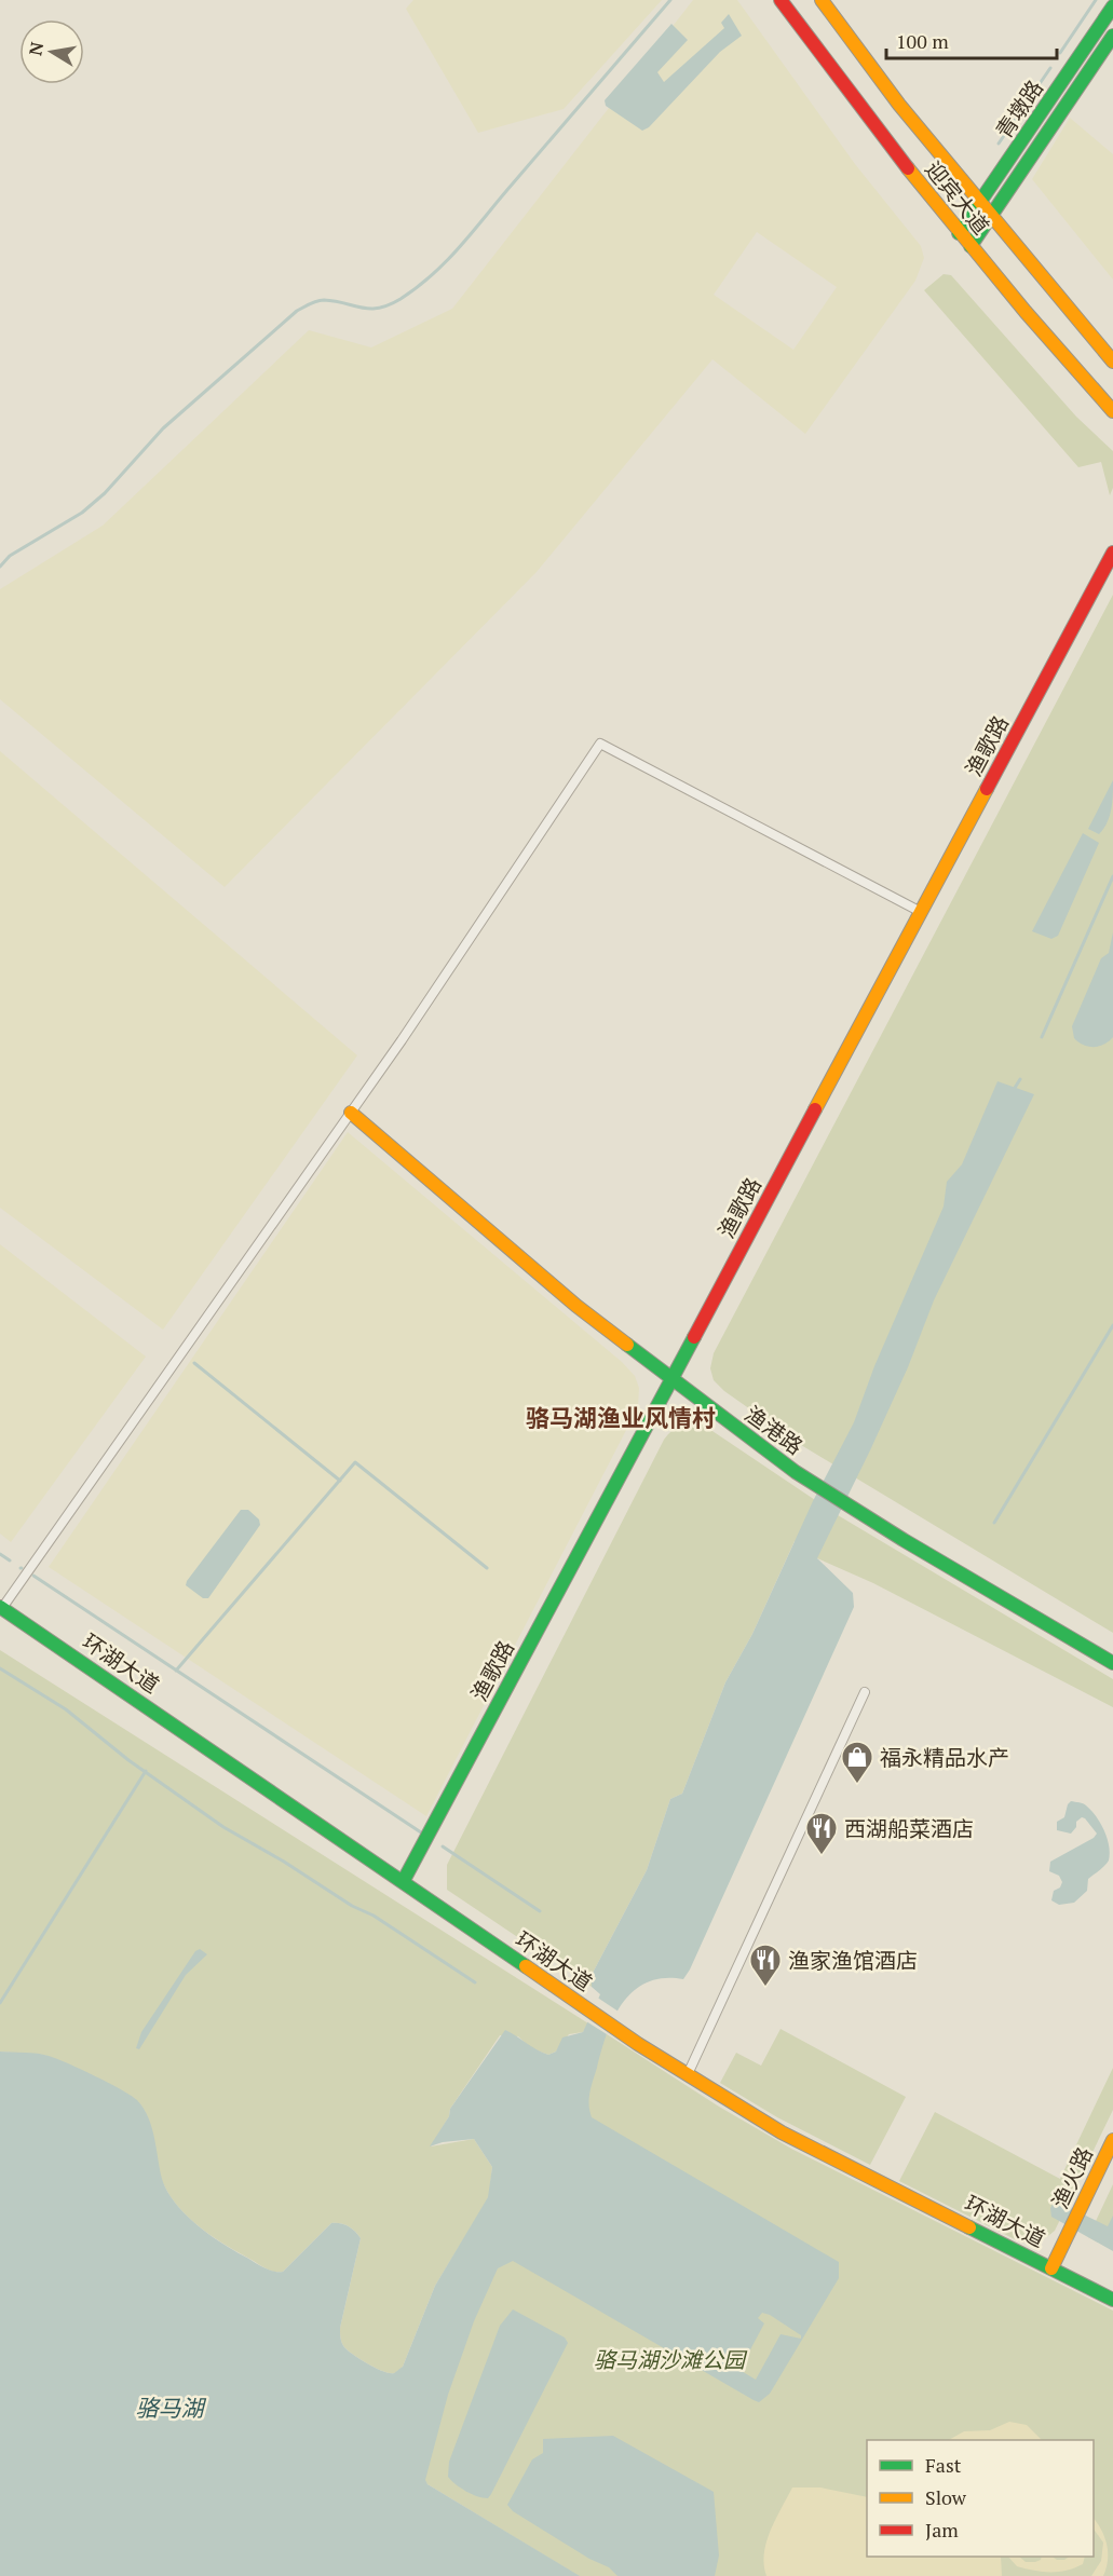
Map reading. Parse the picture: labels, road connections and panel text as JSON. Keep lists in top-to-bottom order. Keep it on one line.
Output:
{"streets":{"main road":["青墩路","迎宾大道","渔歌路","渔港路","环湖大道","渔火路"]},"crossings":[["青墩路","迎宾大道"],["渔歌路","渔港路"],["渔歌路","环湖大道"],["环湖大道","渔火路"]],"districts":["骆马湖渔业风情村"],"water":["骆马湖"],"parks":["骆马湖沙滩公园"],"places":{"shop":["福永精品水产"],"restaurant":["西湖船菜酒店","渔家渔馆酒店"]},"legend":["Fast","Slow","Jam"],"scale_bar":"100 m","north":"left"}
